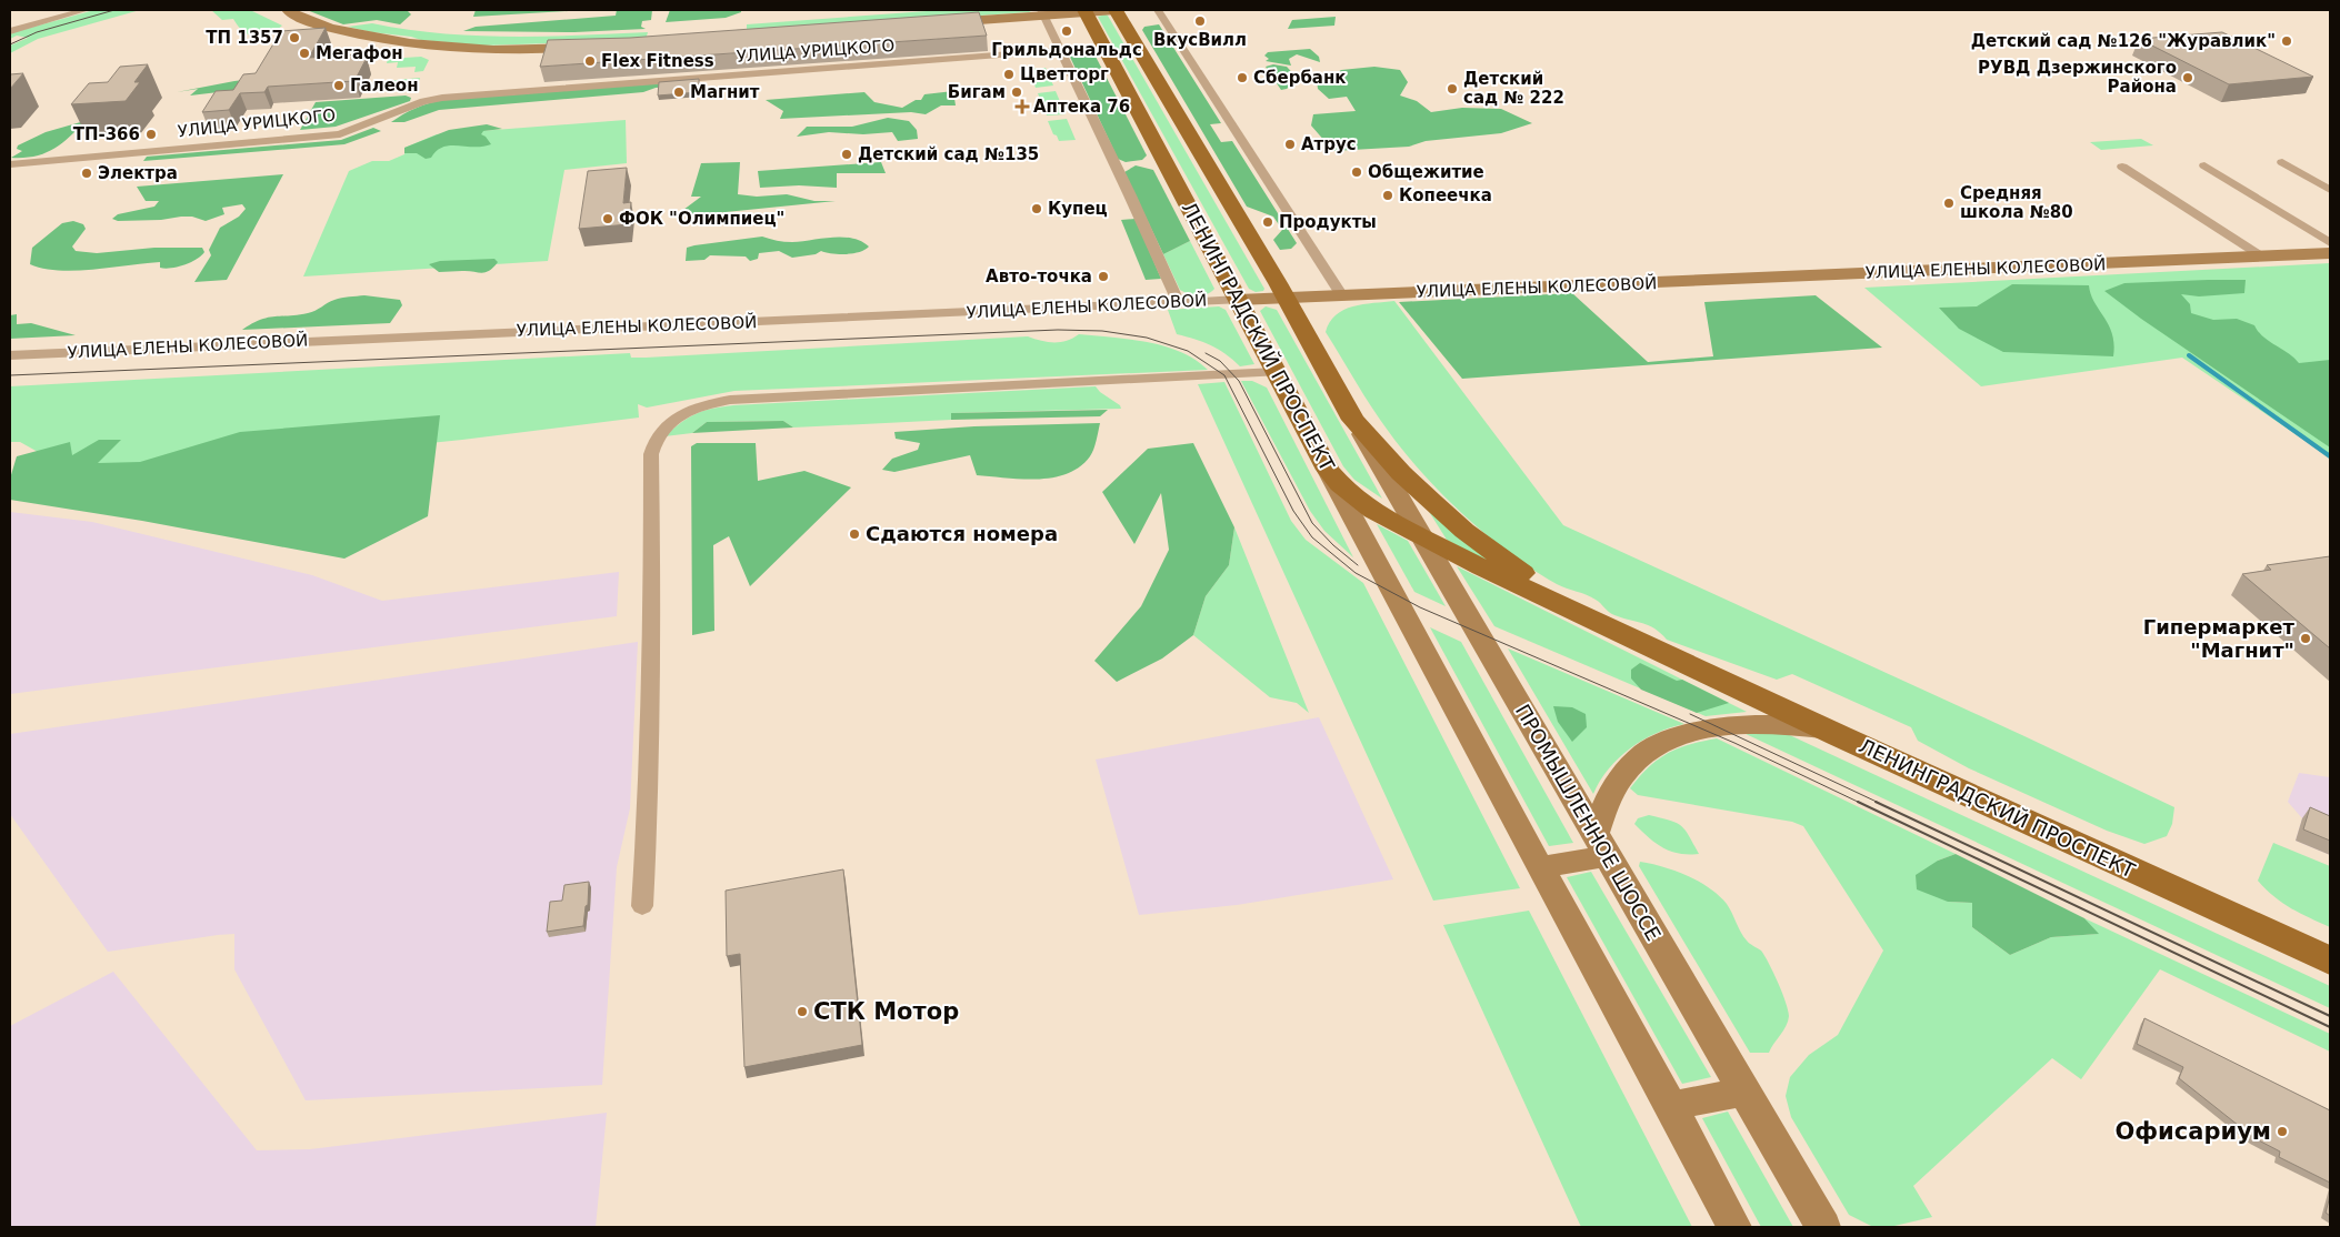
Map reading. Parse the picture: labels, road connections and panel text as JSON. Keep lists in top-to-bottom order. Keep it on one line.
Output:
{"streets":{"main road":["ЛЕНИНГРАДСКИЙ ПРОСПЕКТ"],"street":["УЛИЦА УРИЦКОГО","УЛИЦА ЕЛЕНЫ КОЛЕСОВОЙ","ПРОМЫШЛЕННОЕ ШОССЕ"]},"crossings":[["УЛИЦА ЕЛЕНЫ КОЛЕСОВОЙ","ЛЕНИНГРАДСКИЙ ПРОСПЕКТ"],["ЛЕНИНГРАДСКИЙ ПРОСПЕКТ","ПРОМЫШЛЕННОЕ ШОССЕ"]],"places":{"other":["ВкусВилл","Грильдональдс","ТП 1357","Детский сад №126 \"Журавлик\"","Мегафон","Flex Fitness","Цветторг","Сбербанк","РУВД Дзержинского Района","Галеон","Детский сад № 222","Магнит","Бигам","ТП-366","Атрус","Детский сад №135","Общежитие","Электра","Копеечка","Средняя школа №80","Купец","ФОК \"Олимпиец\"","Продукты","Авто-точка","Сдаются номера","Гипермаркет \"Магнит\"","СТК Мотор","Офисариум"],"health":["Аптека 76"]}}
